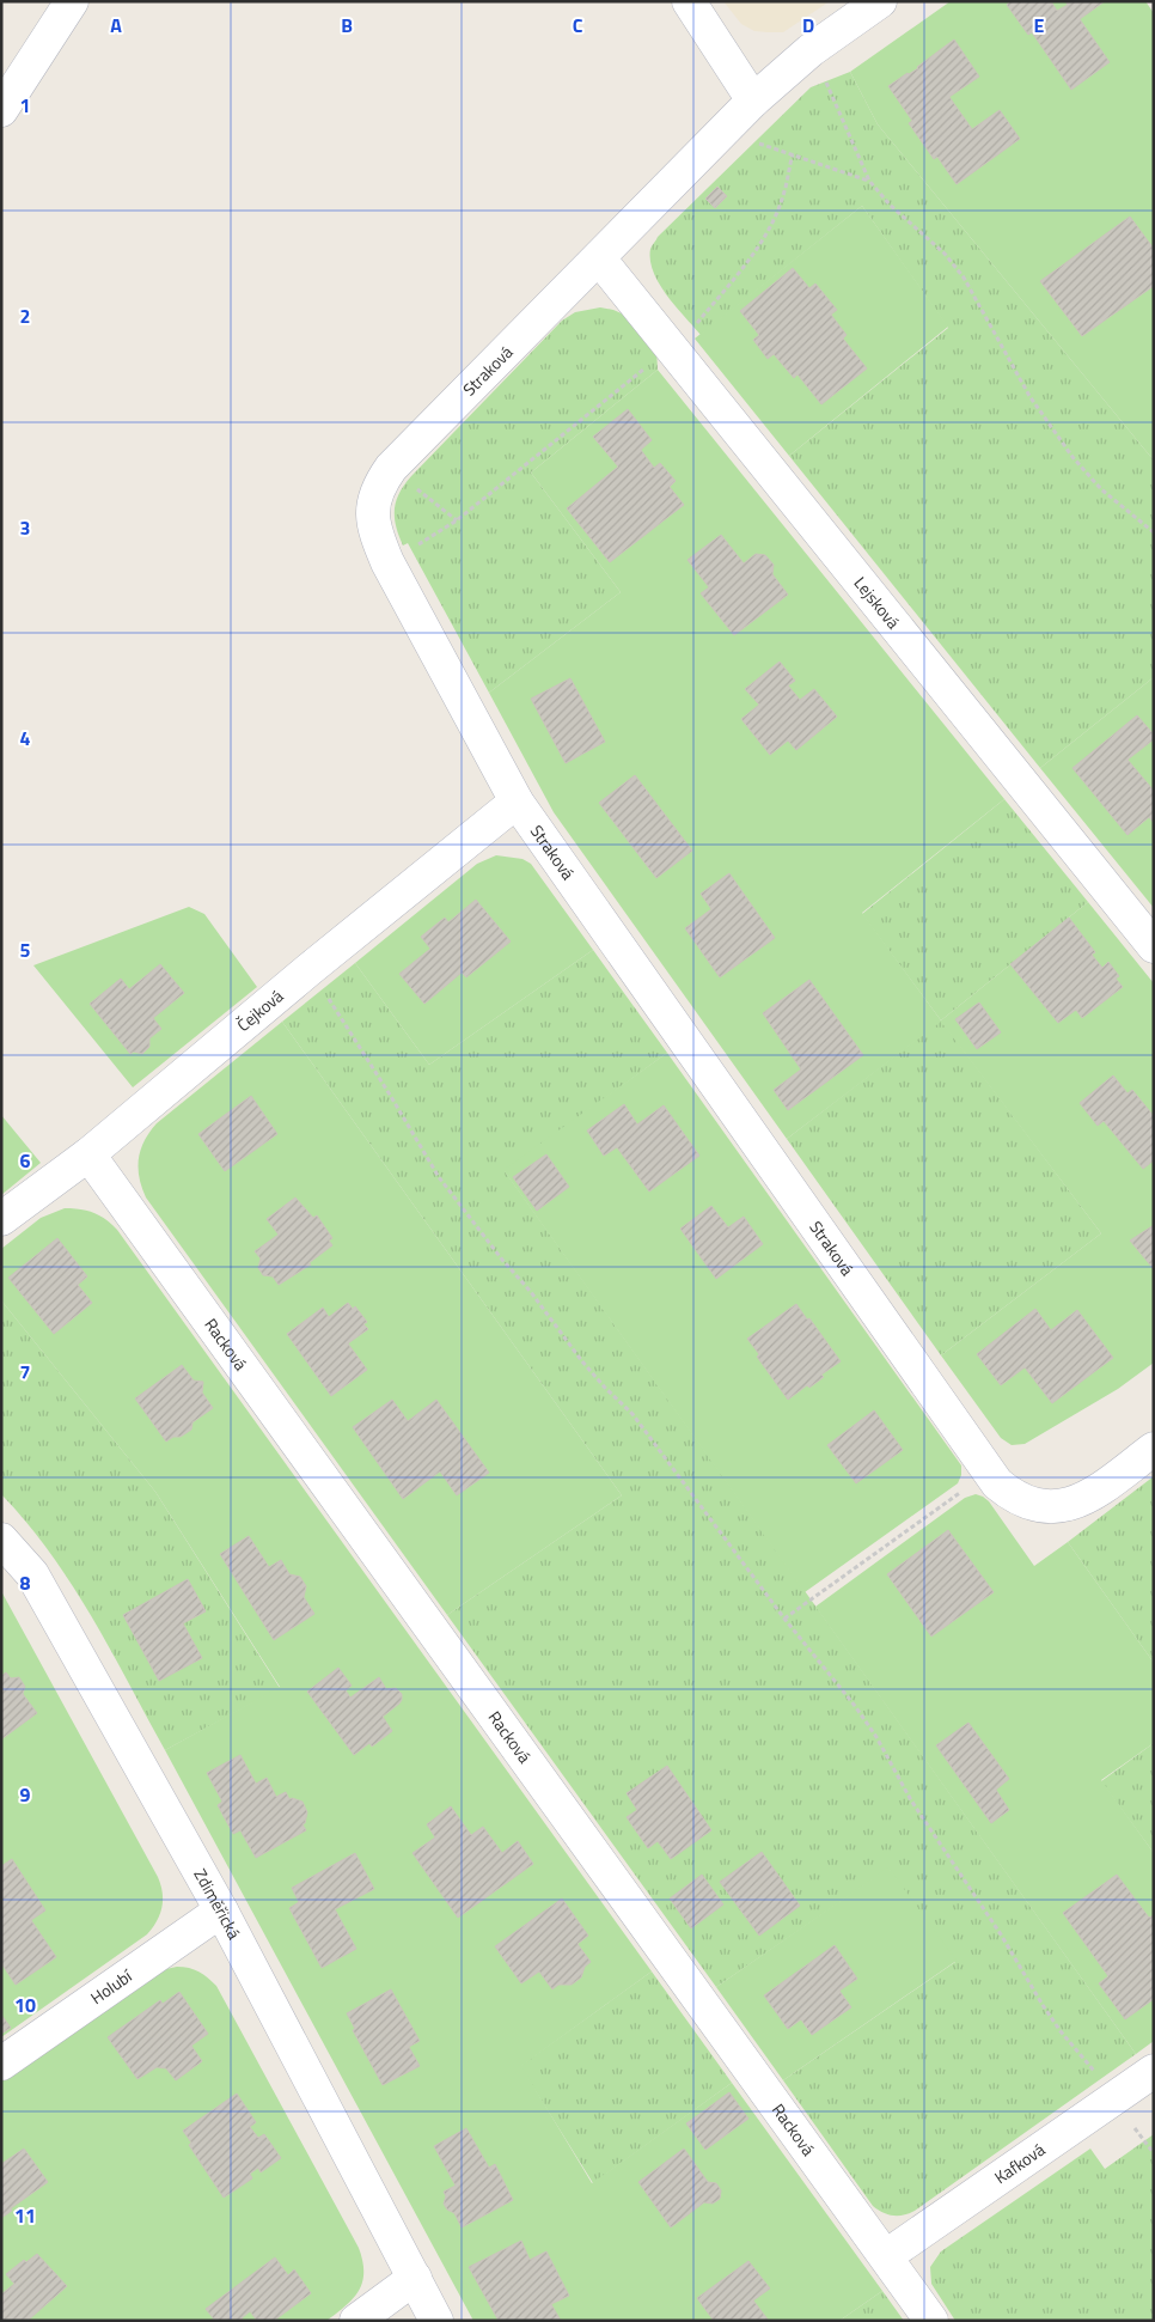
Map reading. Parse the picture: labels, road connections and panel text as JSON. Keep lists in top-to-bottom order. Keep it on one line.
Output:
{"streets":{"street":["Straková","Lejsková","Čejková","Racková","Zdiměřická","Holubí","Kafková"]},"crossings":[["Straková","Lejsková"],["Straková","Čejková"],["Čejková","Racková"],["Racková","Kafková"],["Zdiměřická","Holubí"]],"grid":{"columns":["A","B","C","D","E"],"rows":["1","2","3","4","5","6","7","8","9","10","11"]}}
